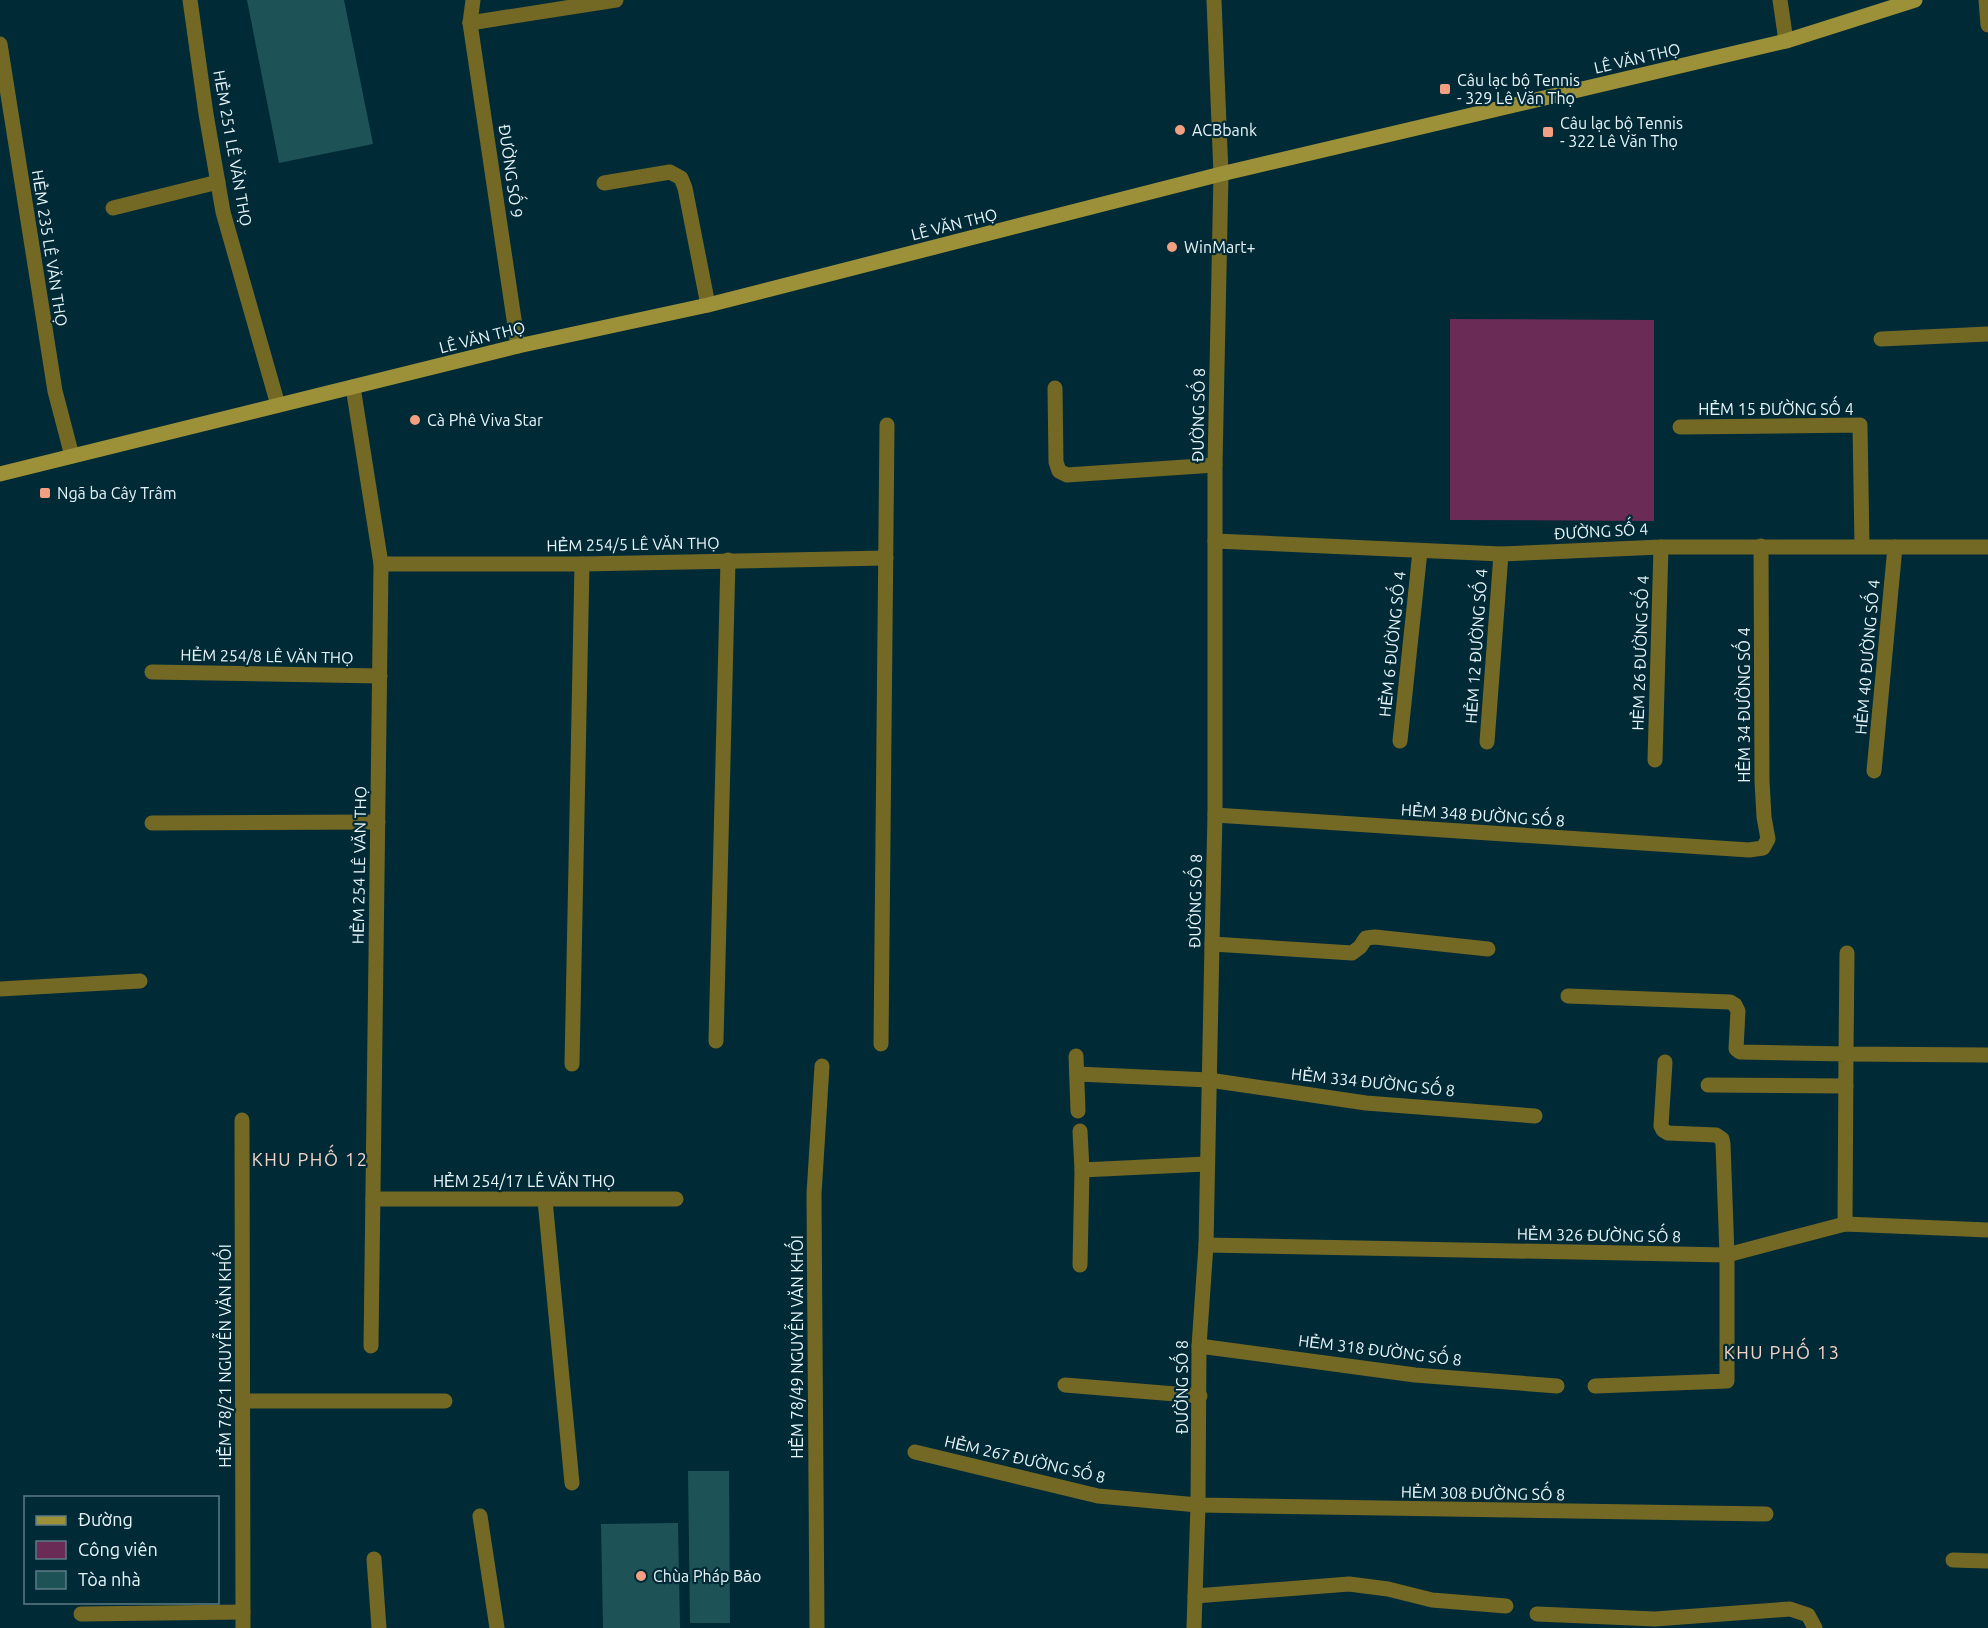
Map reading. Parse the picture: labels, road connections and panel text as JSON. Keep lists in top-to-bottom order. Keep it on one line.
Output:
{"streets":{"main road":["LÊ VĂN THỌ"],"street":["HẺM 251 LÊ VĂN THỌ","ĐƯỜNG SỐ 9","HẺM 235 LÊ VĂN THỌ","HẺM 15 ĐƯỜNG SỐ 4","ĐƯỜNG SỐ 8","ĐƯỜNG SỐ 4","HẺM 254/5 LÊ VĂN THỌ","HẺM 6 ĐƯỜNG SỐ 4","HẺM 12 ĐƯỜNG SỐ 4","HẺM 26 ĐƯỜNG SỐ 4","HẺM 254/8 LÊ VĂN THỌ","HẺM 40 ĐƯỜNG SỐ 4","HẺM 34 ĐƯỜNG SỐ 4","HẺM 348 ĐƯỜNG SỐ 8","HẺM 254 LÊ VĂN THỌ","HẺM 334 ĐƯỜNG SỐ 8","HẺM 254/17 LÊ VĂN THỌ","HẺM 326 ĐƯỜNG SỐ 8","HẺM 78/49 NGUYỄN VĂN KHỐI","HẺM 318 ĐƯỜNG SỐ 8","HẺM 78/21 NGUYỄN VĂN KHỐI","HẺM 267 ĐƯỜNG SỐ 8","HẺM 308 ĐƯỜNG SỐ 8"]},"crossings":[["LÊ VĂN THỌ","HẺM 251 LÊ VĂN THỌ"],["LÊ VĂN THỌ","ĐƯỜNG SỐ 9"],["LÊ VĂN THỌ","HẺM 235 LÊ VĂN THỌ"],["LÊ VĂN THỌ","ĐƯỜNG SỐ 8"],["LÊ VĂN THỌ","HẺM 254 LÊ VĂN THỌ"],["HẺM 15 ĐƯỜNG SỐ 4","ĐƯỜNG SỐ 4"],["ĐƯỜNG SỐ 8","ĐƯỜNG SỐ 4"],["ĐƯỜNG SỐ 8","HẺM 348 ĐƯỜNG SỐ 8"],["ĐƯỜNG SỐ 8","HẺM 334 ĐƯỜNG SỐ 8"],["ĐƯỜNG SỐ 8","HẺM 326 ĐƯỜNG SỐ 8"],["ĐƯỜNG SỐ 8","HẺM 318 ĐƯỜNG SỐ 8"],["ĐƯỜNG SỐ 8","HẺM 267 ĐƯỜNG SỐ 8"],["ĐƯỜNG SỐ 8","HẺM 308 ĐƯỜNG SỐ 8"],["ĐƯỜNG SỐ 4","HẺM 6 ĐƯỜNG SỐ 4"],["ĐƯỜNG SỐ 4","HẺM 12 ĐƯỜNG SỐ 4"],["ĐƯỜNG SỐ 4","HẺM 26 ĐƯỜNG SỐ 4"],["ĐƯỜNG SỐ 4","HẺM 40 ĐƯỜNG SỐ 4"],["ĐƯỜNG SỐ 4","HẺM 34 ĐƯỜNG SỐ 4"],["HẺM 254/5 LÊ VĂN THỌ","HẺM 254 LÊ VĂN THỌ"],["HẺM 254/8 LÊ VĂN THỌ","HẺM 254 LÊ VĂN THỌ"],["HẺM 34 ĐƯỜNG SỐ 4","HẺM 348 ĐƯỜNG SỐ 8"],["HẺM 254 LÊ VĂN THỌ","HẺM 254/17 LÊ VĂN THỌ"],["HẺM 267 ĐƯỜNG SỐ 8","HẺM 308 ĐƯỜNG SỐ 8"]],"districts":["KHU PHỐ 12","KHU PHỐ 13"],"places":{"transit":["Câu lạc bộ Tennis - 329 Lê Văn Thọ","Câu lạc bộ Tennis - 322 Lê Văn Thọ","Ngã ba Cây Trâm"],"other":["ACBbank","WinMart+","Cà Phê Viva Star","Chùa Pháp Bảo"]},"legend":["Đường","Công viên","Tòa nhà"]}
